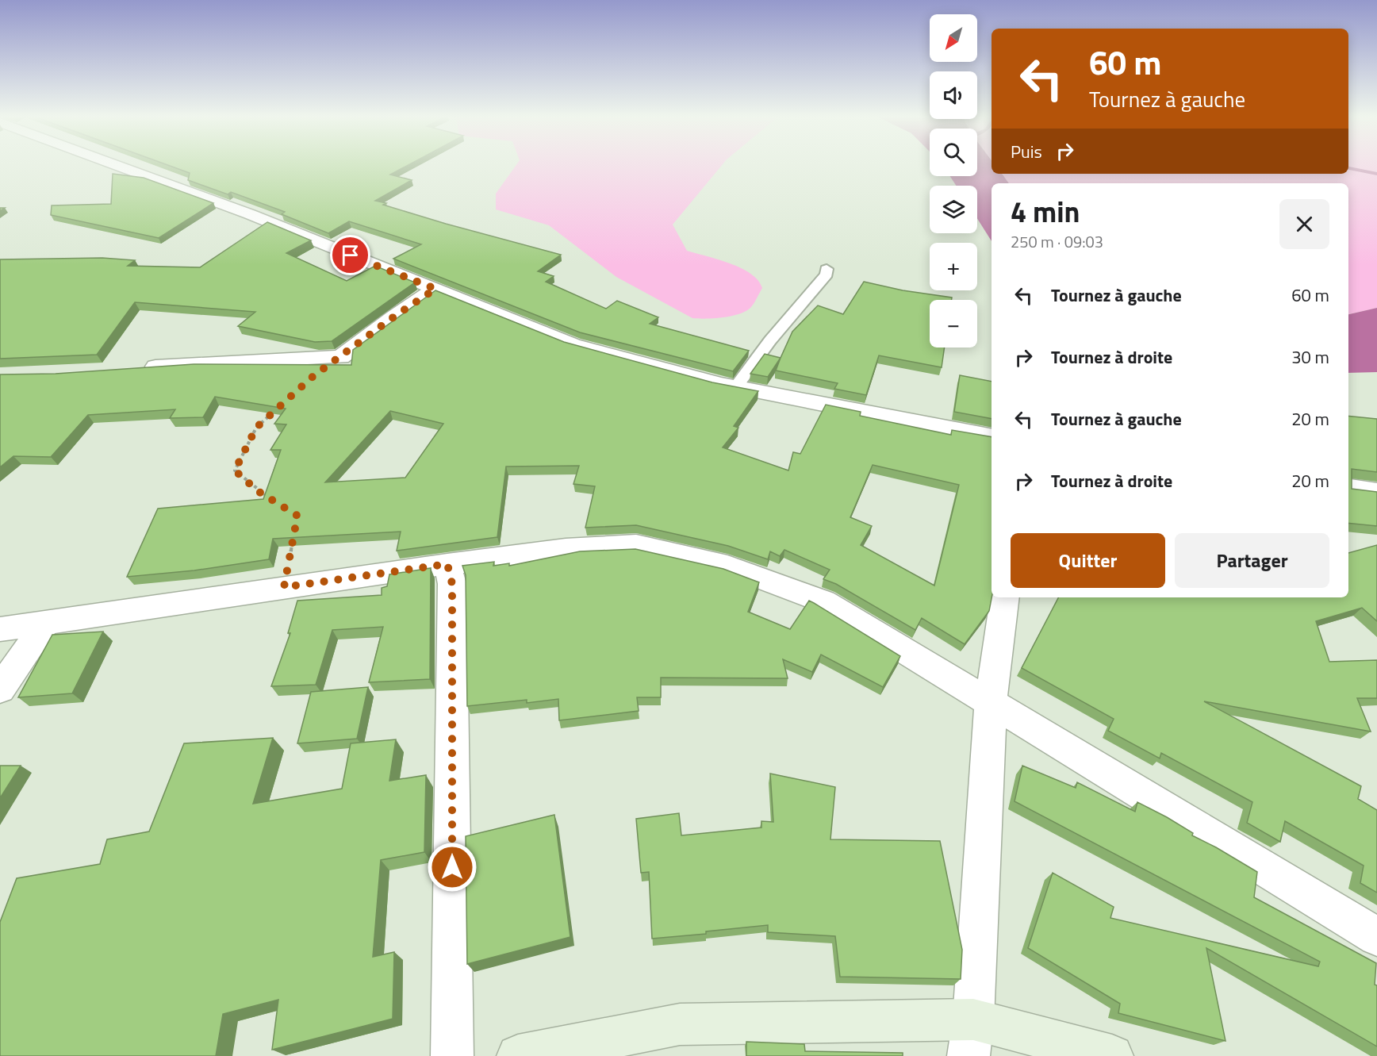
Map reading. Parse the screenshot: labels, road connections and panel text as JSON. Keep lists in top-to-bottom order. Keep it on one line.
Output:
{"north":"bottom left","page":{"map_buttons":["+","−"],"turn":["60 m","Tournez à gauche"],"then":"Puis","heading":["4 min","250 m · 09:03"],"list":[{"name":"Tournez à gauche","value":"60 m"},{"name":"Tournez à droite","value":"30 m"},{"name":"Tournez à gauche","value":"20 m"},{"name":"Tournez à droite","value":"20 m"}],"buttons":["Quitter","Partager"]}}
